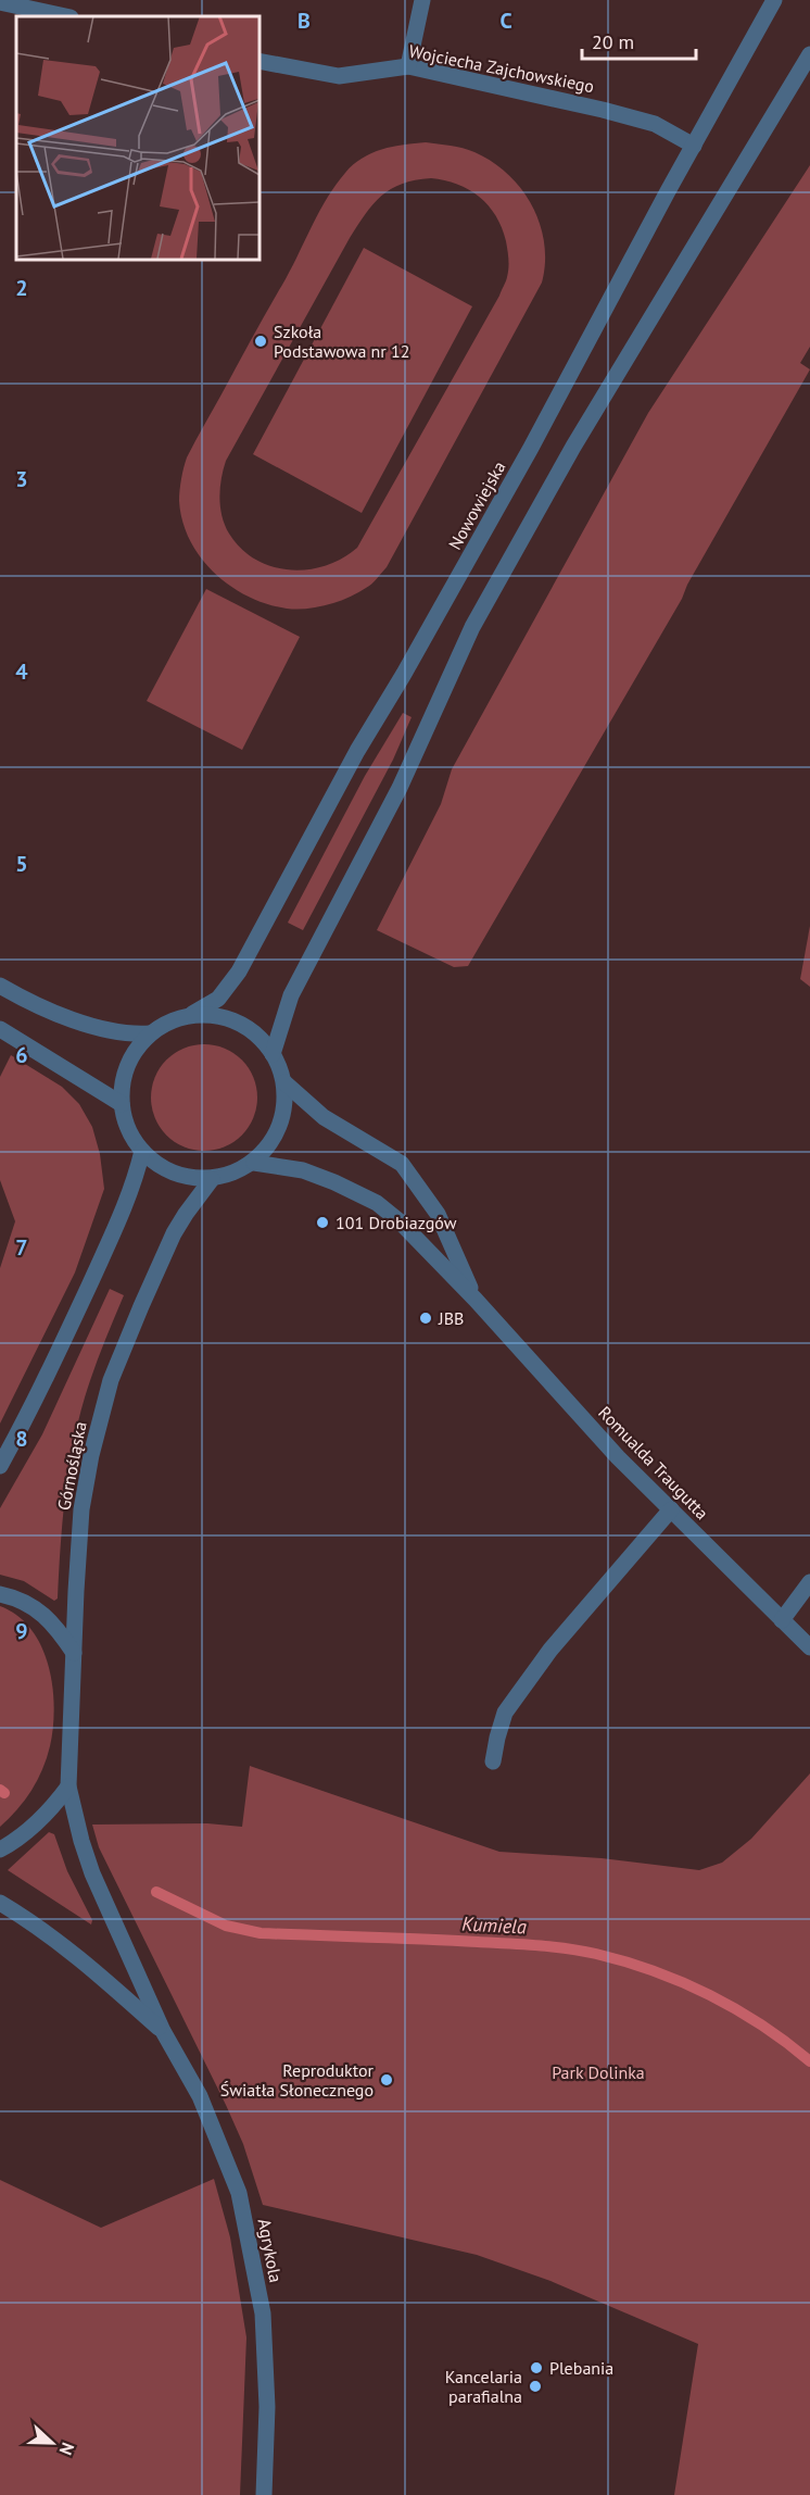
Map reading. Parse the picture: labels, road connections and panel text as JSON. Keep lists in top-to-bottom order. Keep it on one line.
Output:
{"streets":{"street":["Wojciecha Zajchowskiego","Nowowiejska","Romualda Traugutta","Górnośląska","Agrykola"]},"crossings":[["Wojciecha Zajchowskiego","Nowowiejska"],["Nowowiejska","Romualda Traugutta"],["Nowowiejska","Górnośląska"],["Romualda Traugutta","Górnośląska"],["Górnośląska","Agrykola"]],"water":["Kumiela"],"parks":["Park Dolinka"],"places":["Szkoła Podstawowa nr 12","101 Drobiazgów","JBB","Reproduktor Światła Słonecznego","Plebania","Kancelaria parafialna"],"scale_bar":"20 m","north":"right","grid":{"columns":["B","C"],"rows":["2","3","4","5","6","7","8","9"]}}
